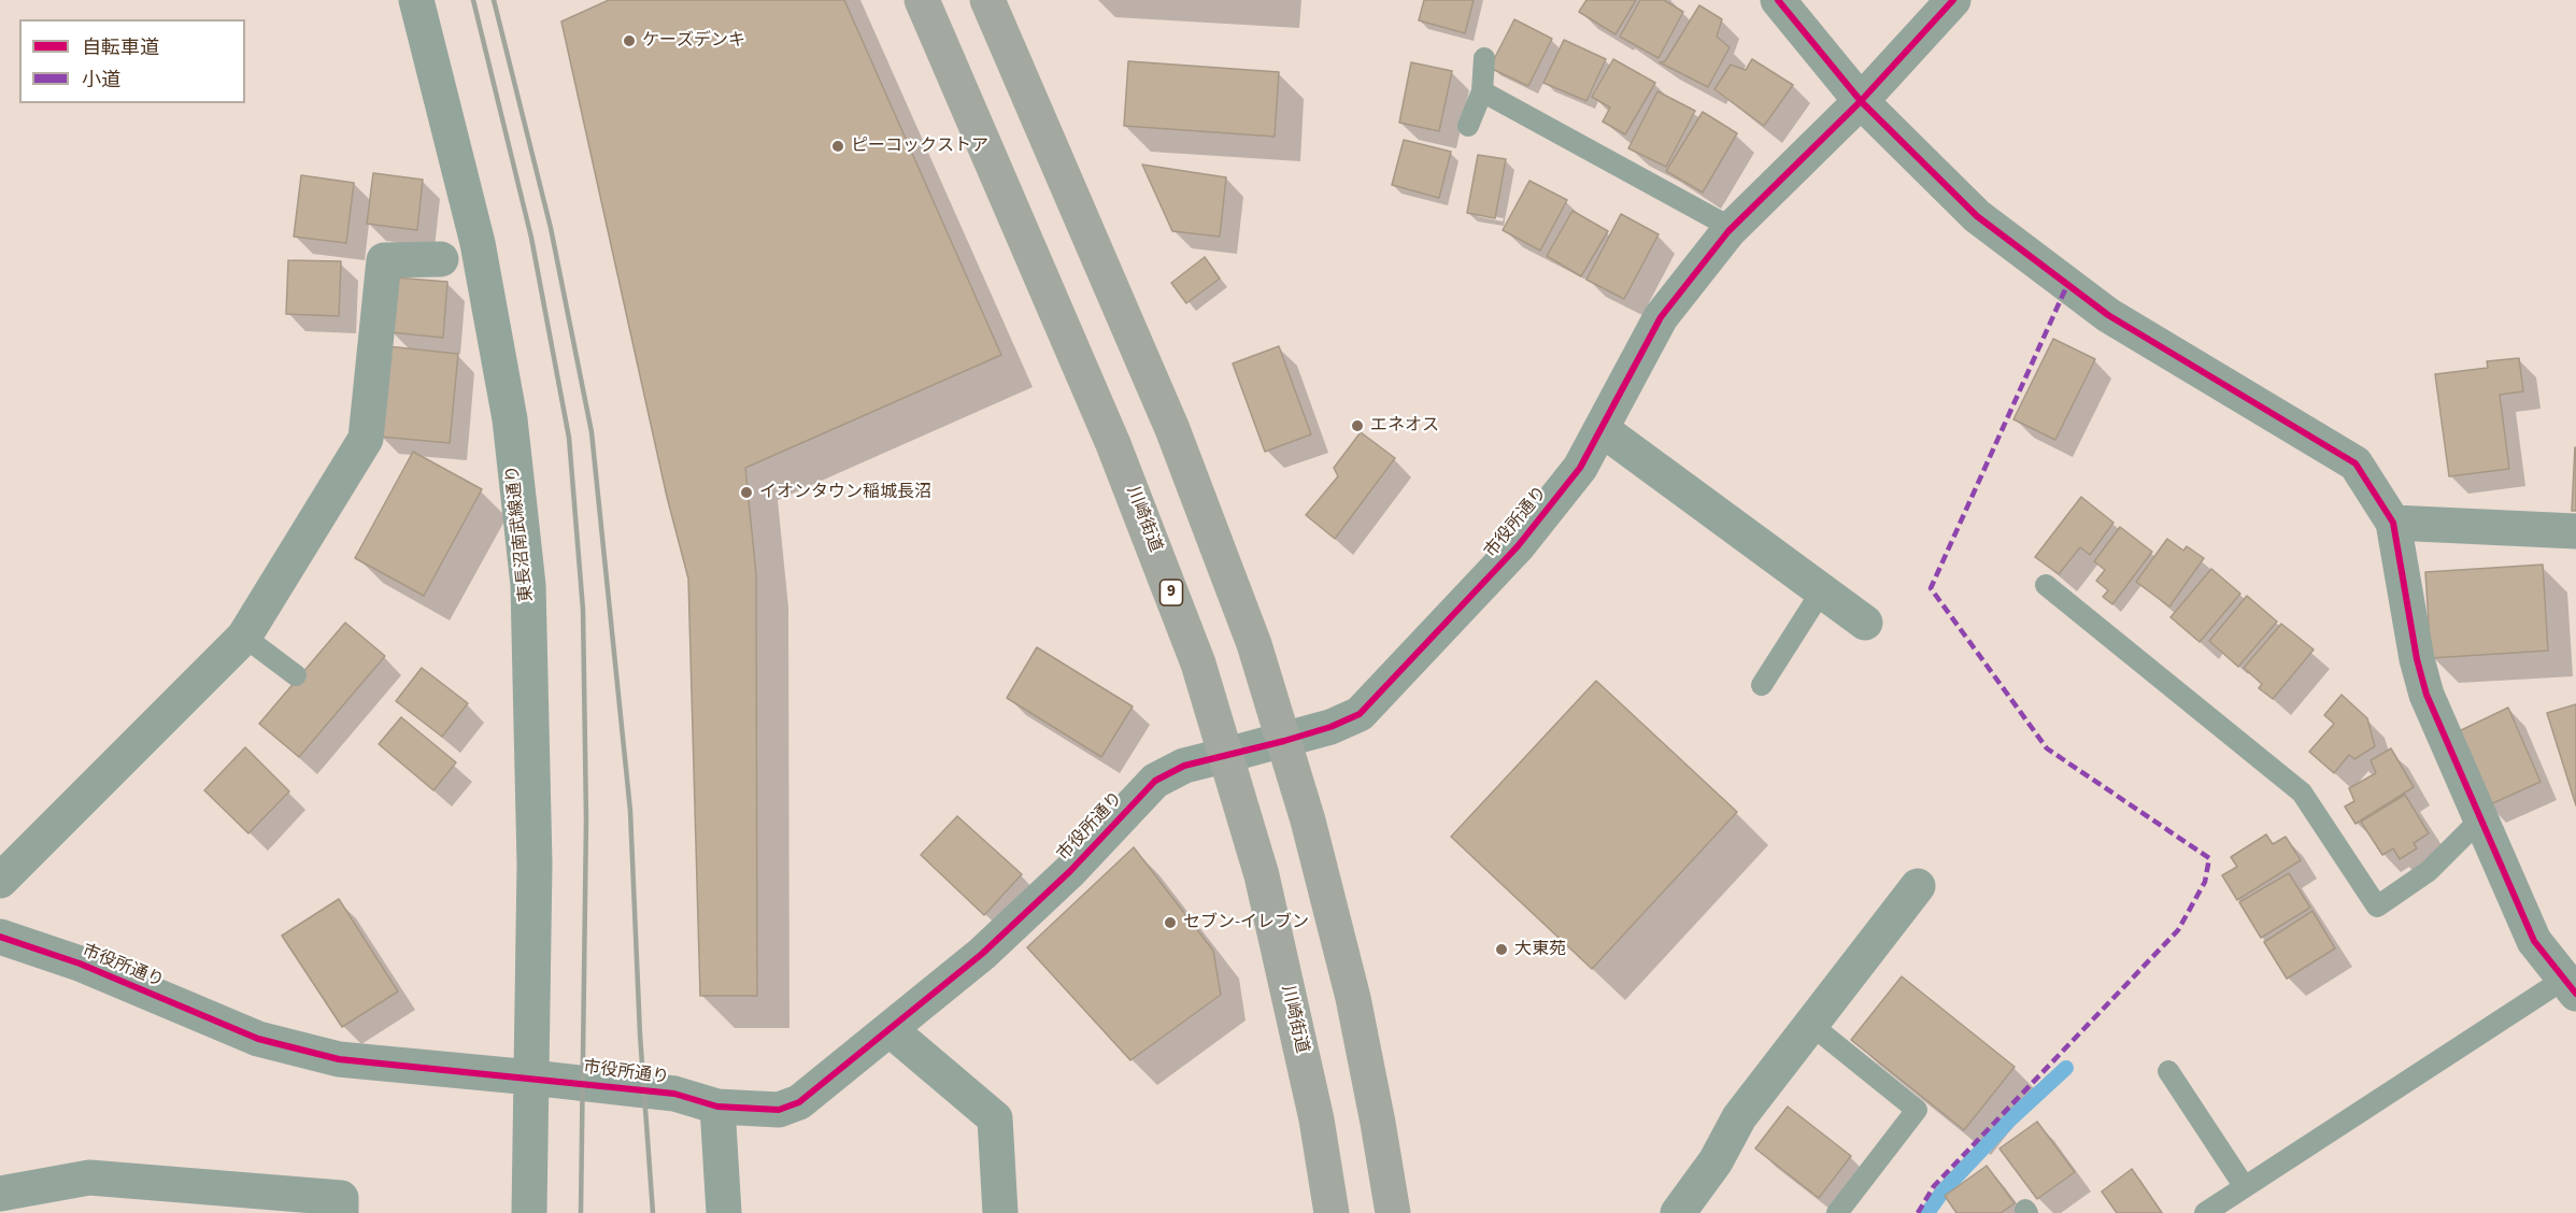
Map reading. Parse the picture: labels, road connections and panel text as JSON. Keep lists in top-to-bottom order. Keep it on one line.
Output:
{"streets":{"main road":["川崎街道","9"],"street":["市役所通り","東長沼南武線通り"]},"crossings":[["川崎街道","市役所通り"],["市役所通り","東長沼南武線通り"]],"places":["ケーズデンキ","ピーコックストア","エネオス","イオンタウン稲城長沼","セブン-イレブン","大東苑"],"legend":["自転車道","小道"]}
